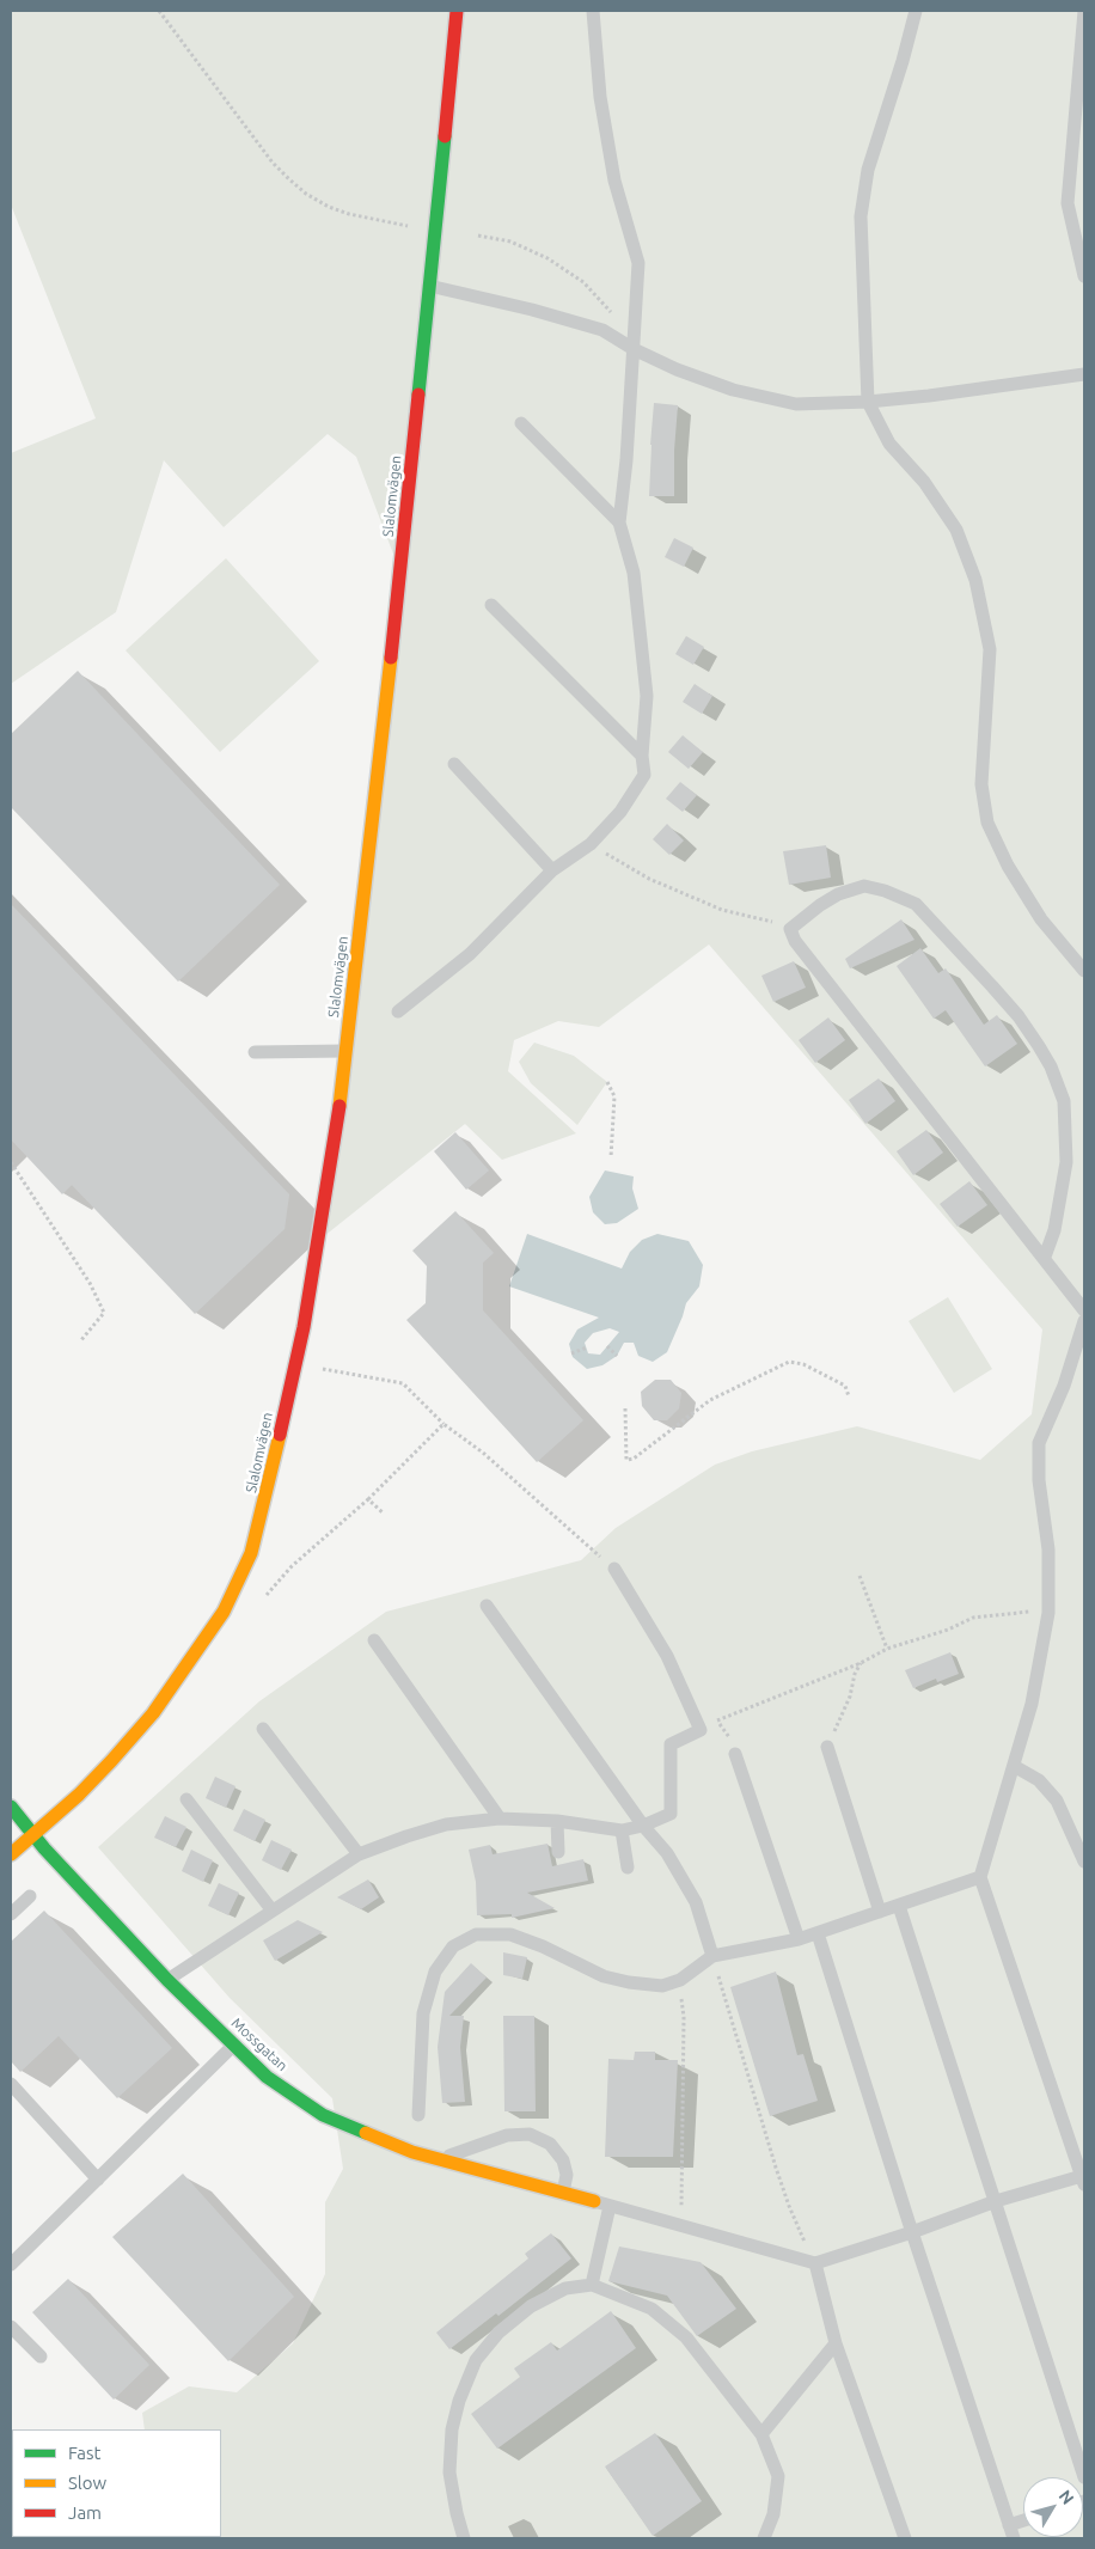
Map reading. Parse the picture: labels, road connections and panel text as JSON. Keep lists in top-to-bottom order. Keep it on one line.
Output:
{"streets":{"street":["Slalomvägen","Mossgatan"]},"crossings":[["Slalomvägen","Mossgatan"]],"legend":["Fast","Slow","Jam"],"north":"top right"}
